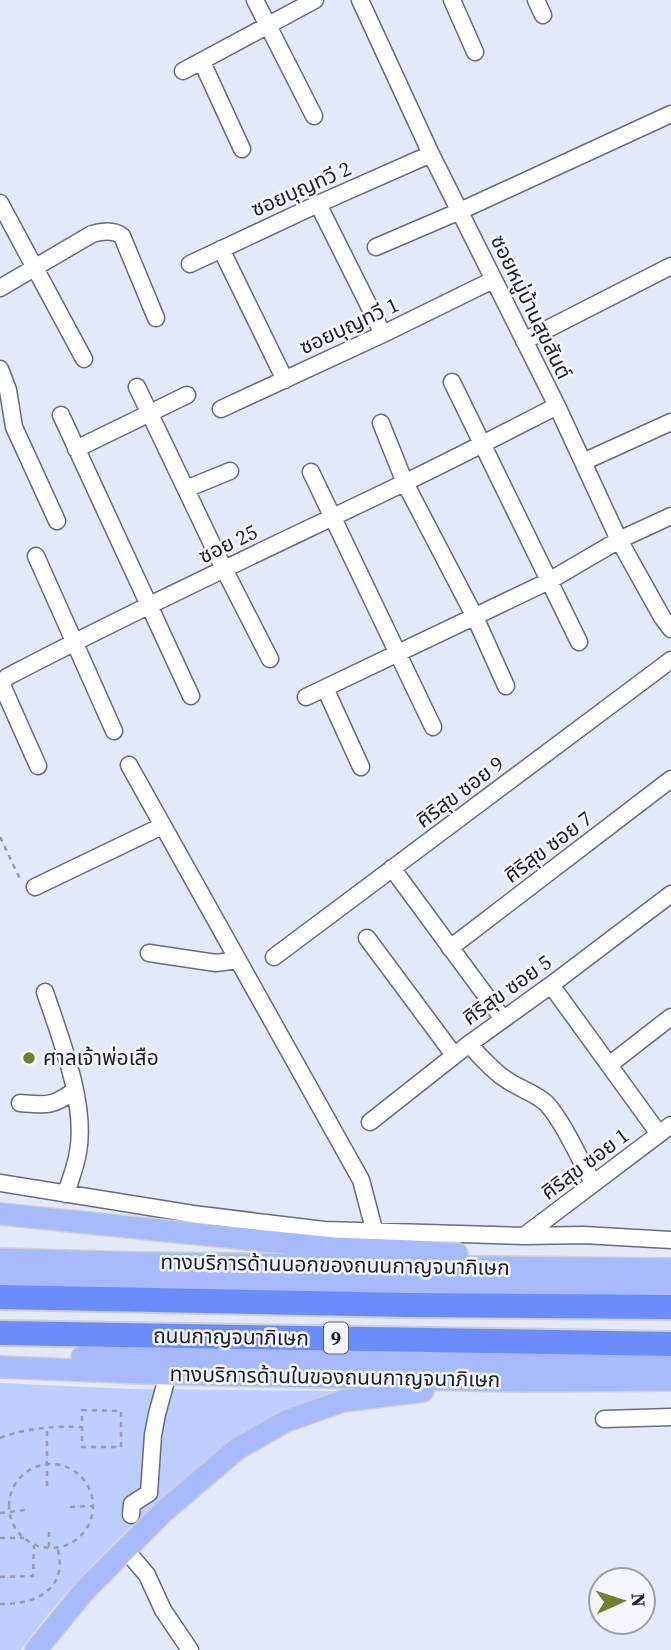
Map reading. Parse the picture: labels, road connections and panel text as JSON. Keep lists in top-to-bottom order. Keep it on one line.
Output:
{"streets":{"highway":["ถนนกาญจนาภิเษก","9"],"main road":["ทางบริการด้านนอกของถนนกาญจนาภิเษก","ทางบริการด้านในของถนนกาญจนาภิเษก"],"street":["ซอยบุญทวี 2","ซอยหมู่บ้านสุขสันต์","ซอยบุญทวี 1","ซอย 25","ศิริสุข ซอย 9","ศิริสุข ซอย 7","ศิริสุข ซอย 5","ศิริสุข ซอย 1"]},"crossings":[["ซอยบุญทวี 2","ซอยหมู่บ้านสุขสันต์"],["ซอยหมู่บ้านสุขสันต์","ซอยบุญทวี 1"],["ซอยหมู่บ้านสุขสันต์","ซอย 25"]],"places":["ศาลเจ้าพ่อเสือ"],"north":"right"}
